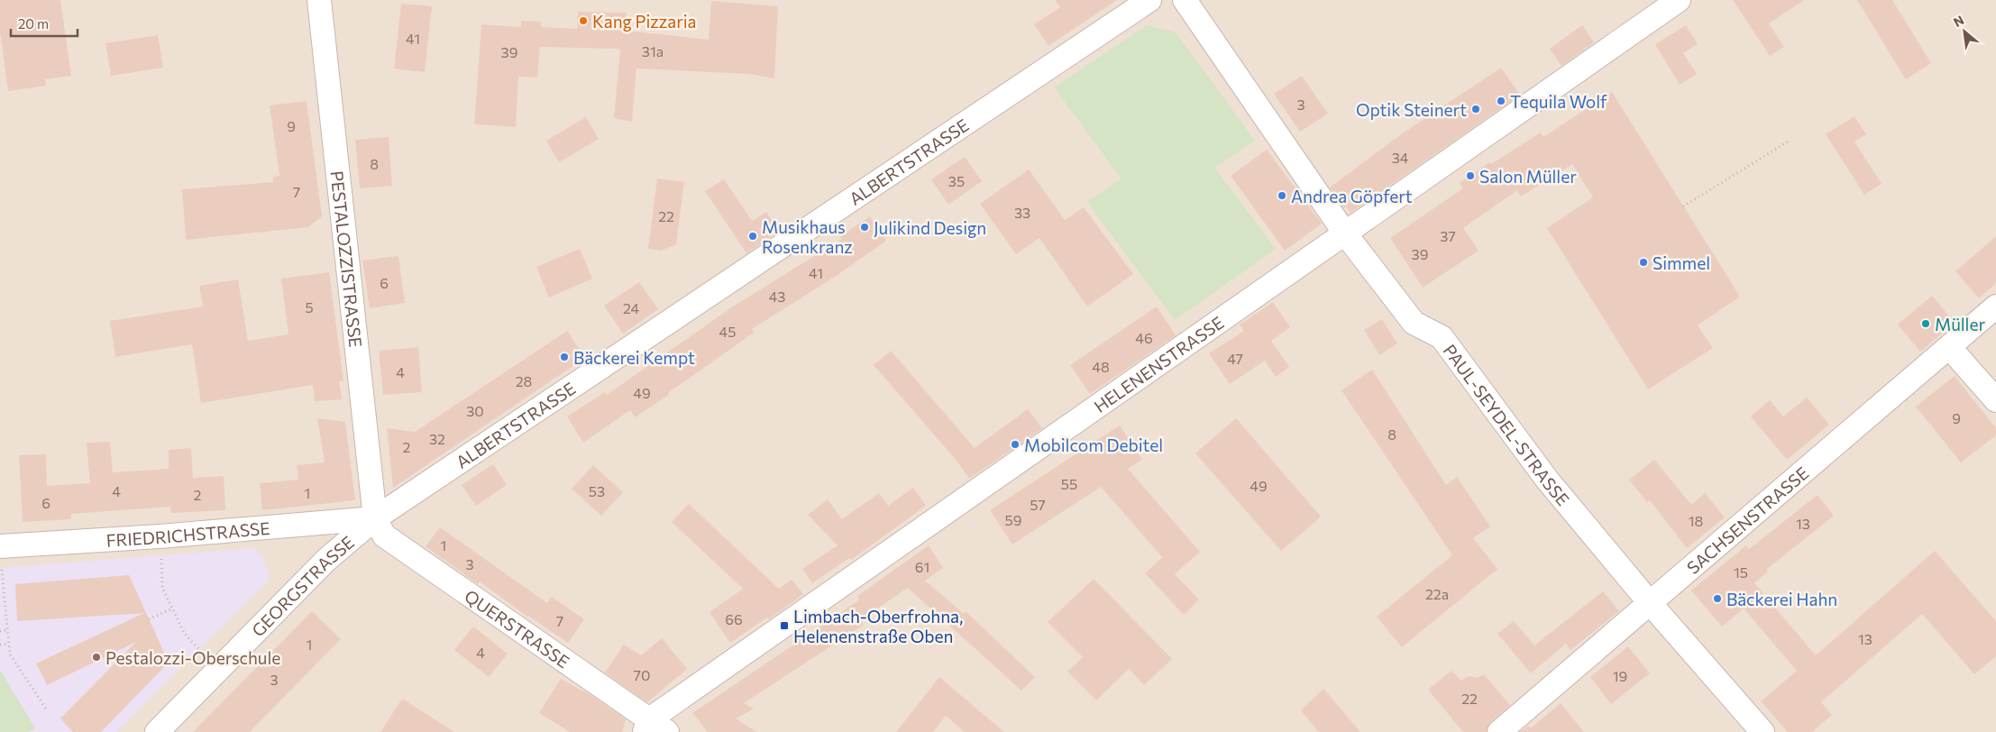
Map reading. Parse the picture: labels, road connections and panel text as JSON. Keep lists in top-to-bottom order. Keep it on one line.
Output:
{"streets":{"street":["ALBERTSTRASSE","PESTALOZZISTRASSE","HELENENSTRASSE","PAUL-SEYDEL-STRASSE","SACHSENSTRASSE","FRIEDRICHSTRASSE","GEORGSTRASSE","QUERSTRASSE"]},"crossings":[["ALBERTSTRASSE","PESTALOZZISTRASSE"],["ALBERTSTRASSE","FRIEDRICHSTRASSE"],["ALBERTSTRASSE","GEORGSTRASSE"],["ALBERTSTRASSE","QUERSTRASSE"],["PESTALOZZISTRASSE","FRIEDRICHSTRASSE"],["PESTALOZZISTRASSE","GEORGSTRASSE"],["PESTALOZZISTRASSE","QUERSTRASSE"],["HELENENSTRASSE","PAUL-SEYDEL-STRASSE"],["HELENENSTRASSE","QUERSTRASSE"],["PAUL-SEYDEL-STRASSE","SACHSENSTRASSE"],["FRIEDRICHSTRASSE","GEORGSTRASSE"],["FRIEDRICHSTRASSE","QUERSTRASSE"],["GEORGSTRASSE","QUERSTRASSE"]],"places":{"other":["Kang Pizzaria","Tequila Wolf","Optik Steinert","Salon Müller","Andrea Göpfert","Julikind Design","Musikhaus Rosenkranz","Simmel","Müller","Bäckerei Kempt","Mobilcom Debitel","Bäckerei Hahn","Pestalozzi-Oberschule"],"transit":["Limbach-Oberfrohna, Helenenstraße Oben"]},"house_numbers":["41","31a","39","3","9","34","8","35","7","33","22","37","39","41","6","43","5","24","45","46","47","48","4","28","49","30","9","8","32","2","55","49","4","53","1","2","6","57","59","18","13","1","3","61","15","22a","66","7","13","1","4","70","19","3","22"],"scale_bar":"20 m","north":"top left"}
